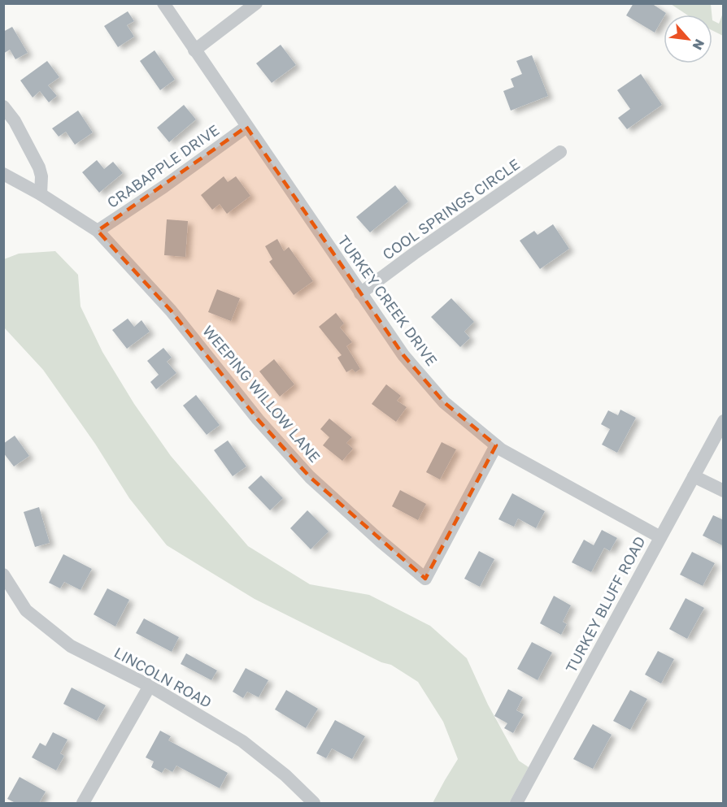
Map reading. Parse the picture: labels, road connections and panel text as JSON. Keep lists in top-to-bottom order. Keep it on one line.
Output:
{"streets":{"street":["CRABAPPLE DRIVE","COOL SPRINGS CIRCLE","TURKEY CREEK DRIVE","WEEPING WILLOW LANE","TURKEY BLUFF ROAD","LINCOLN ROAD"]},"crossings":[["CRABAPPLE DRIVE","TURKEY CREEK DRIVE"],["CRABAPPLE DRIVE","WEEPING WILLOW LANE"],["COOL SPRINGS CIRCLE","TURKEY CREEK DRIVE"],["TURKEY CREEK DRIVE","WEEPING WILLOW LANE"],["TURKEY CREEK DRIVE","TURKEY BLUFF ROAD"]],"north":"bottom right"}
